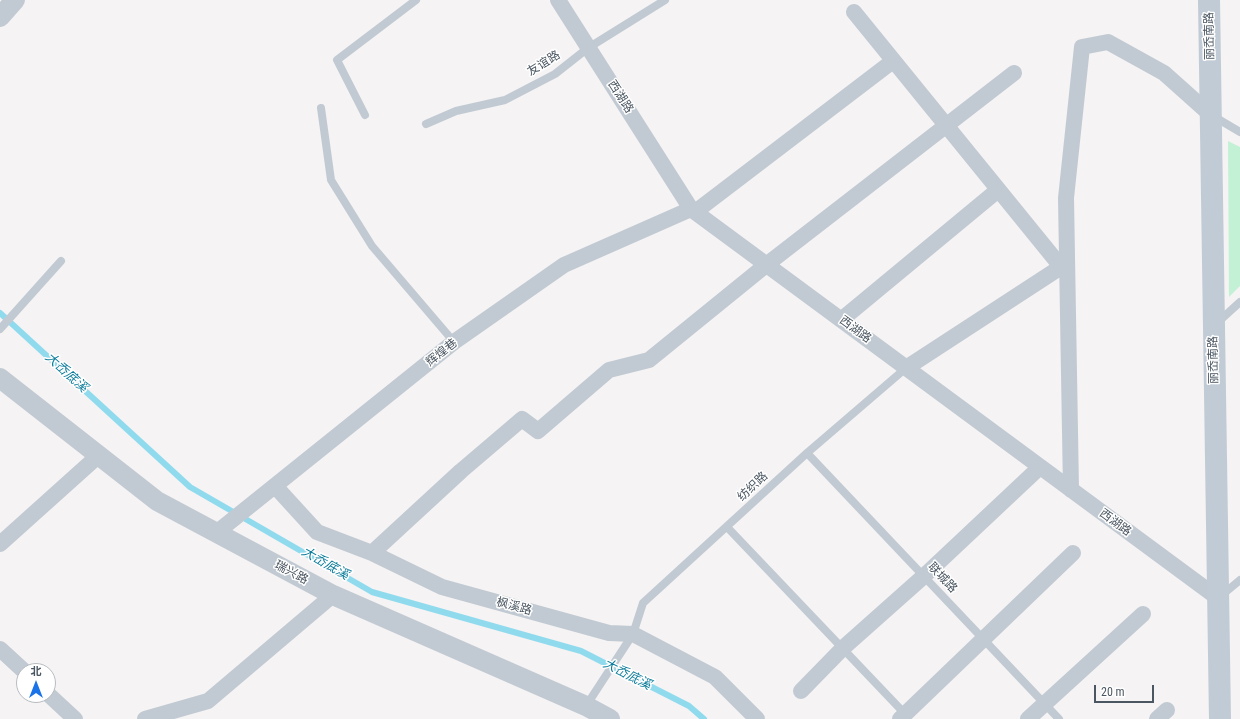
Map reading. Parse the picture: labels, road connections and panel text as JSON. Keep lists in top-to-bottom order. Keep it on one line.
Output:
{"streets":{"main road":["丽岙南路"],"street":["西湖路","辉煌巷","瑞兴路","枫溪路"],"lane":["友谊路","纺织路","联城路"]},"crossings":[["丽岙南路","西湖路"],["友谊路","西湖路"],["西湖路","辉煌巷"],["西湖路","纺织路"],["辉煌巷","瑞兴路"],["辉煌巷","枫溪路"],["纺织路","瑞兴路"],["纺织路","联城路"],["纺织路","枫溪路"]],"water":["大岙底溪"],"scale_bar":"20 m","north":"top"}
